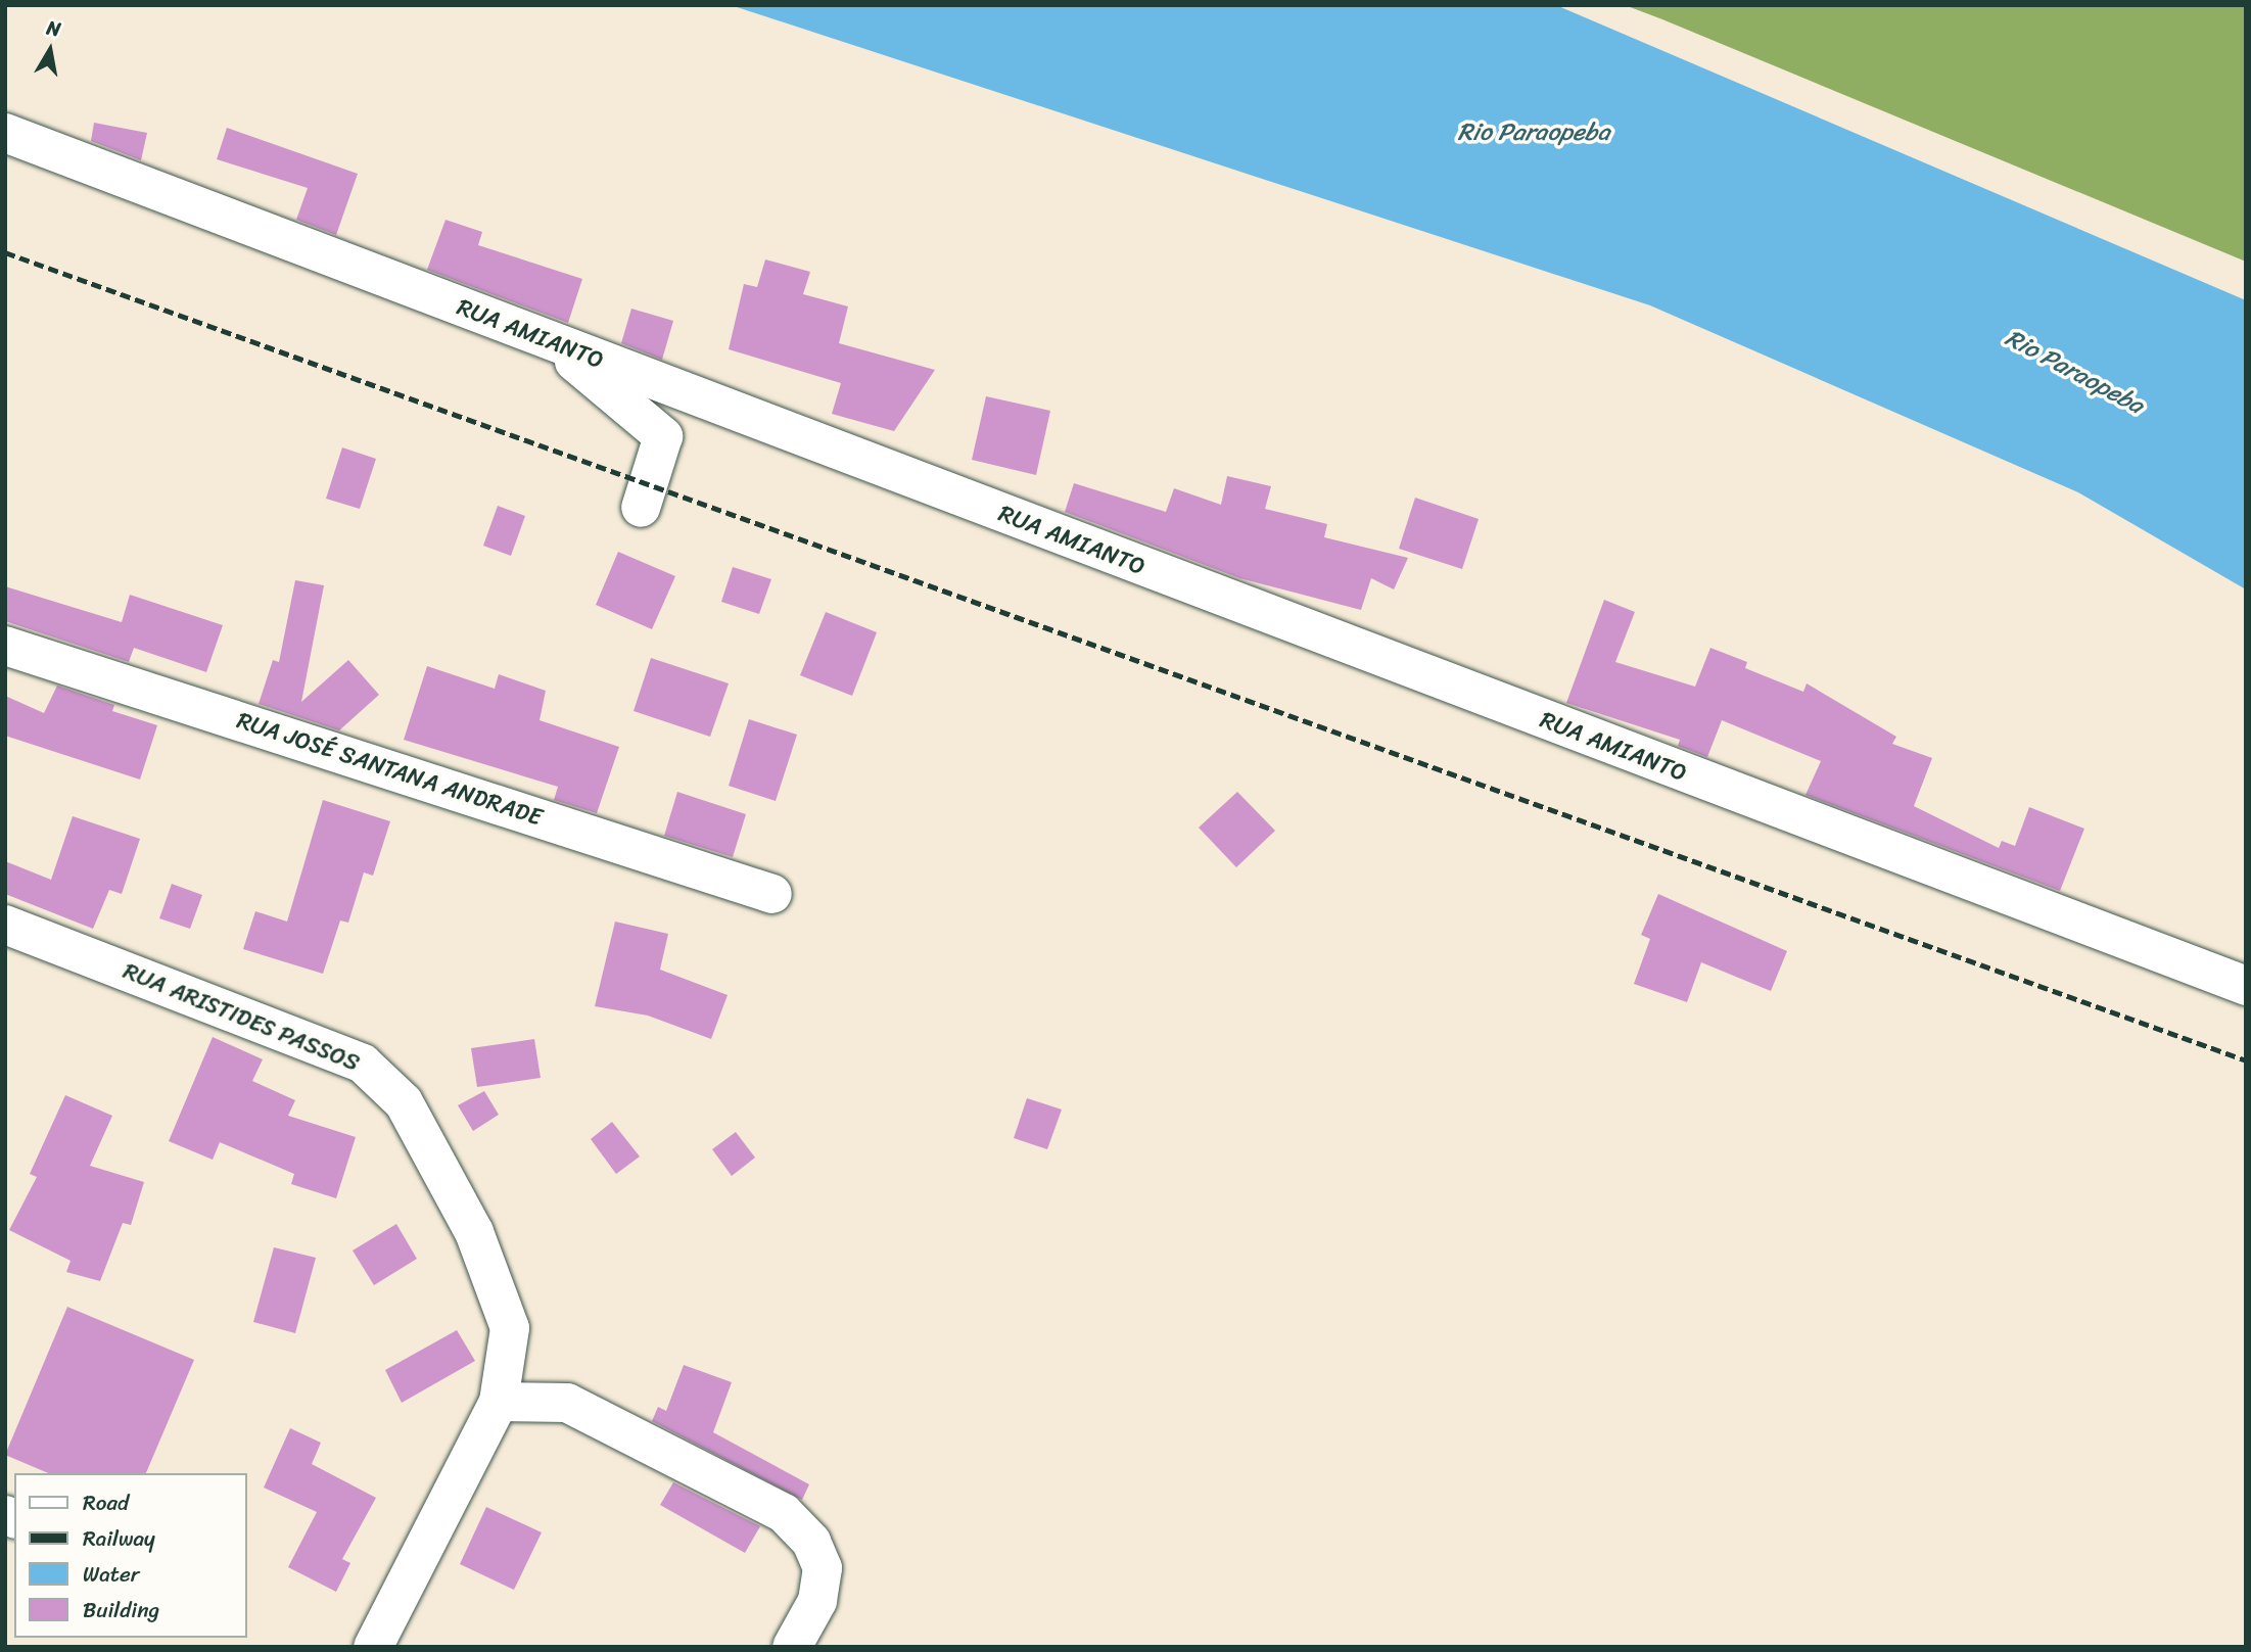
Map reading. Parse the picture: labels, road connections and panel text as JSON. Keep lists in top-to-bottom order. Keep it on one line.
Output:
{"streets":{"street":["RUA AMIANTO","RUA JOSÉ SANTANA ANDRADE","RUA ARISTIDES PASSOS"]},"water":["Rio Paraopeba"],"legend":["Road","Railway","Water","Building"],"north":"top"}
